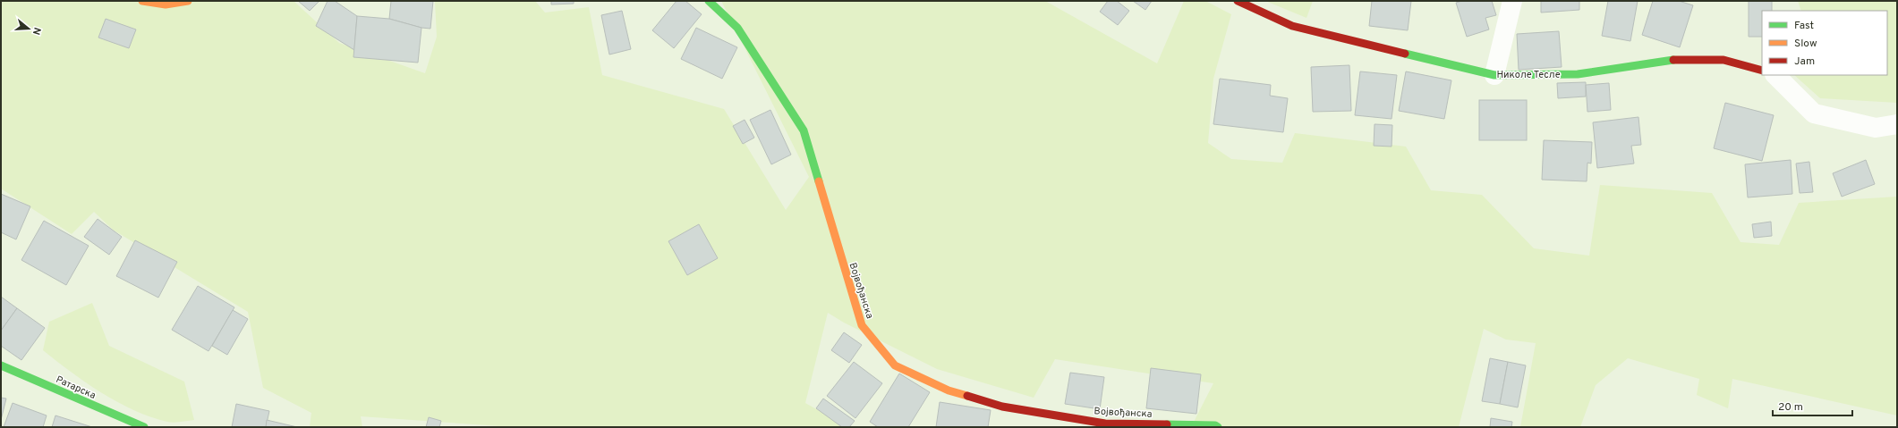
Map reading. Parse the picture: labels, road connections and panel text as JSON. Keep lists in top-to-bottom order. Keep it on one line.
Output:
{"streets":{"street":["Николе Тесле","Војвођанска","Ратарска"]},"legend":["Fast","Slow","Jam"],"scale_bar":"20 m","north":"right"}
